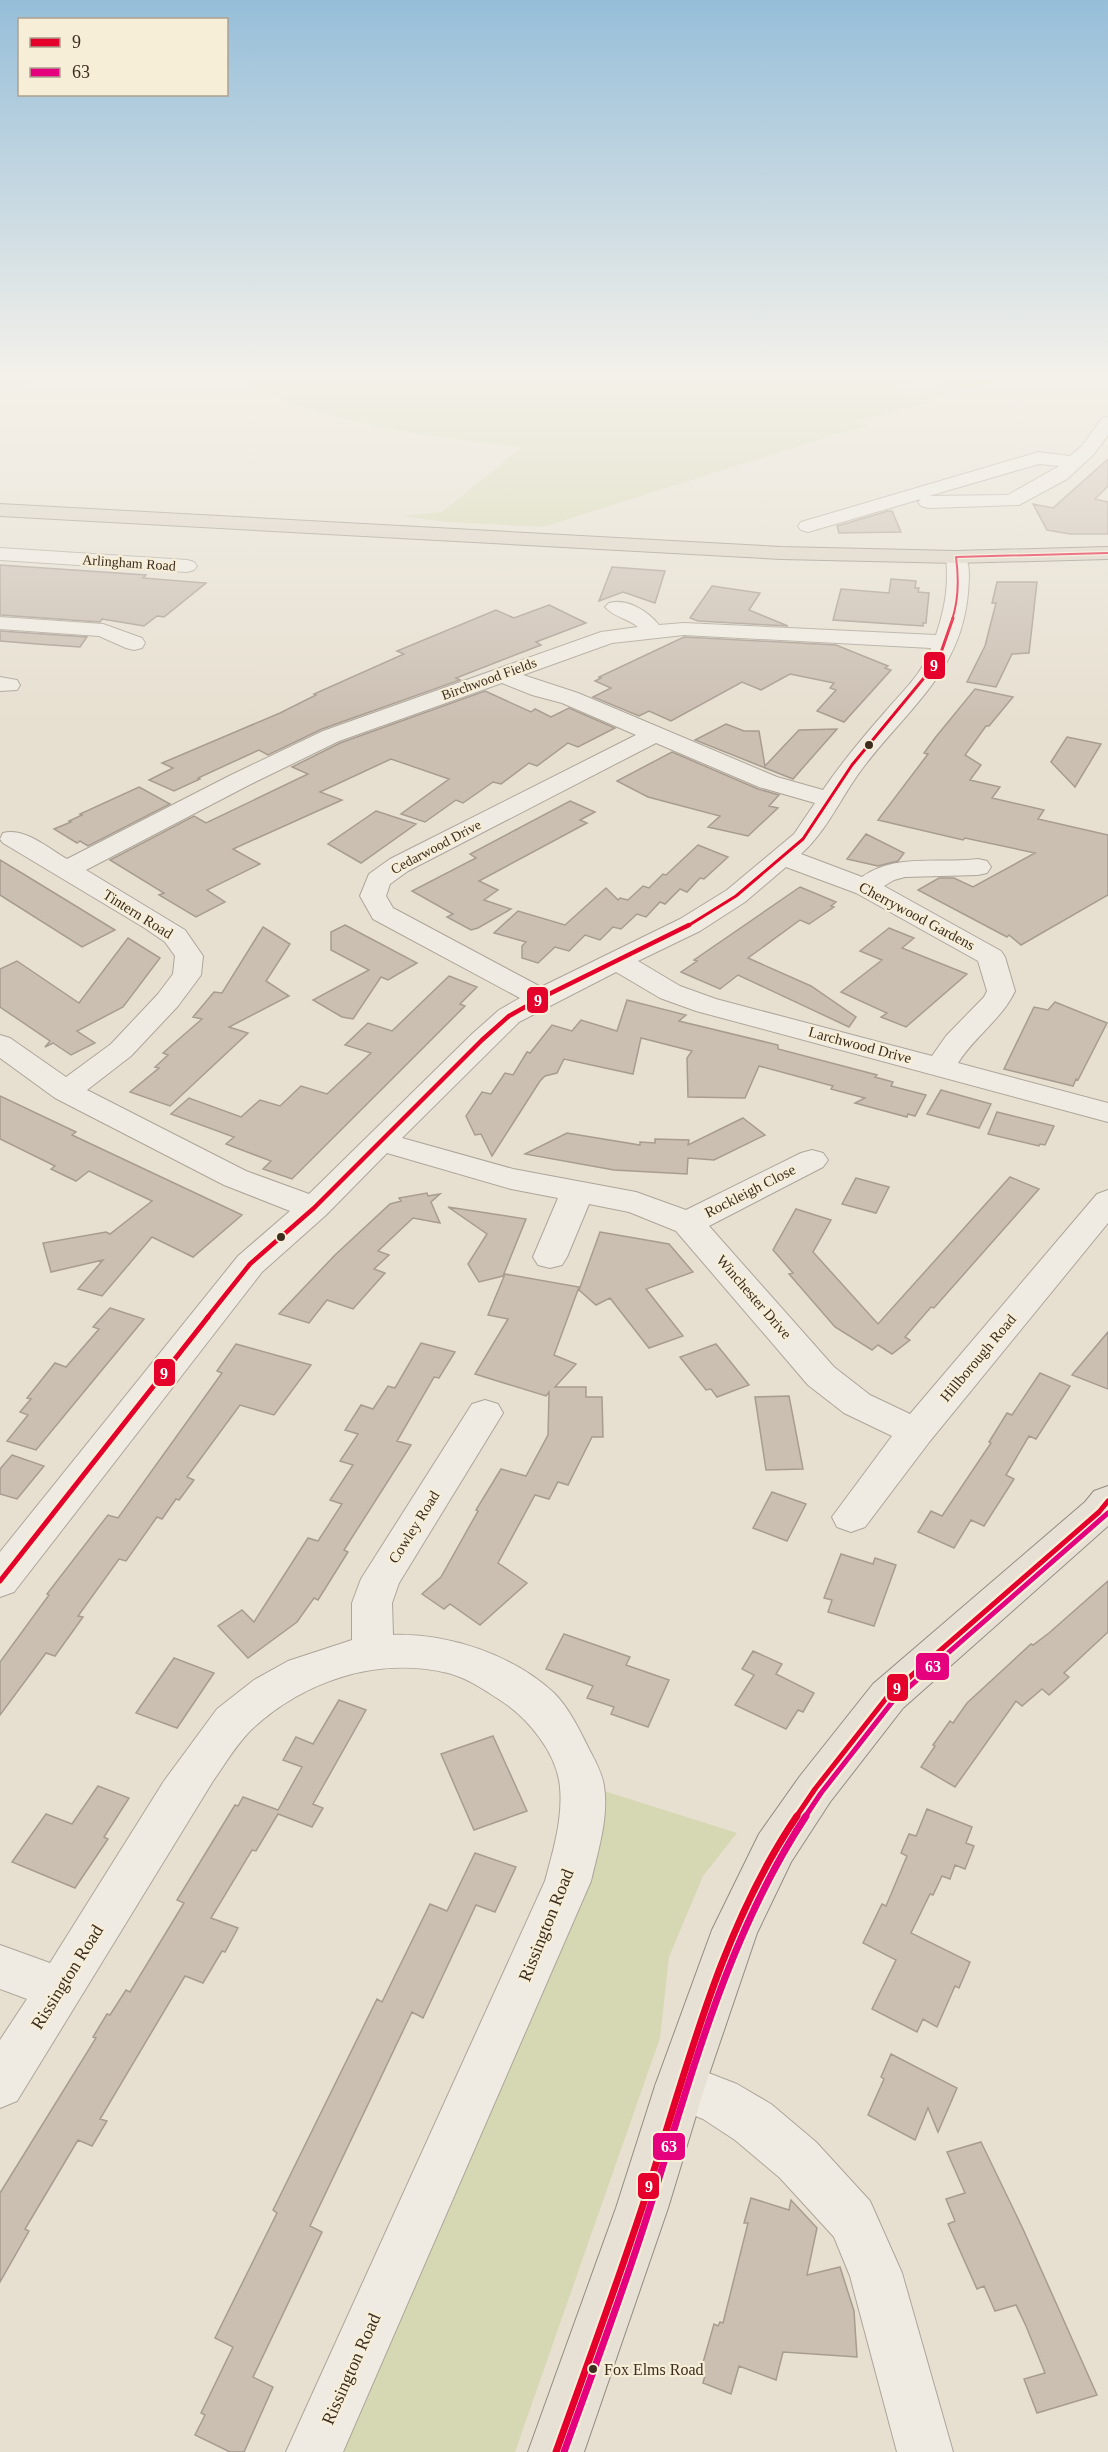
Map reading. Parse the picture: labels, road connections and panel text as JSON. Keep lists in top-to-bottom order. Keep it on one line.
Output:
{"streets":{"street":["Arlingham Road","Birchwood Fields","Cedarwood Drive","Tintern Road","Cherrywood Gardens","Larchwood Drive","Rockleigh Close","Winchester Drive","Hillborough Road","Cowley Road","Rissington Road"]},"crossings":[["Birchwood Fields","Tintern Road"],["Cherrywood Gardens","Larchwood Drive"],["Rockleigh Close","Winchester Drive"],["Winchester Drive","Hillborough Road"],["Cowley Road","Rissington Road"]],"places":["Fox Elms Road"],"lines":["transit line 9","transit line 63"],"legend":["9","63"]}
